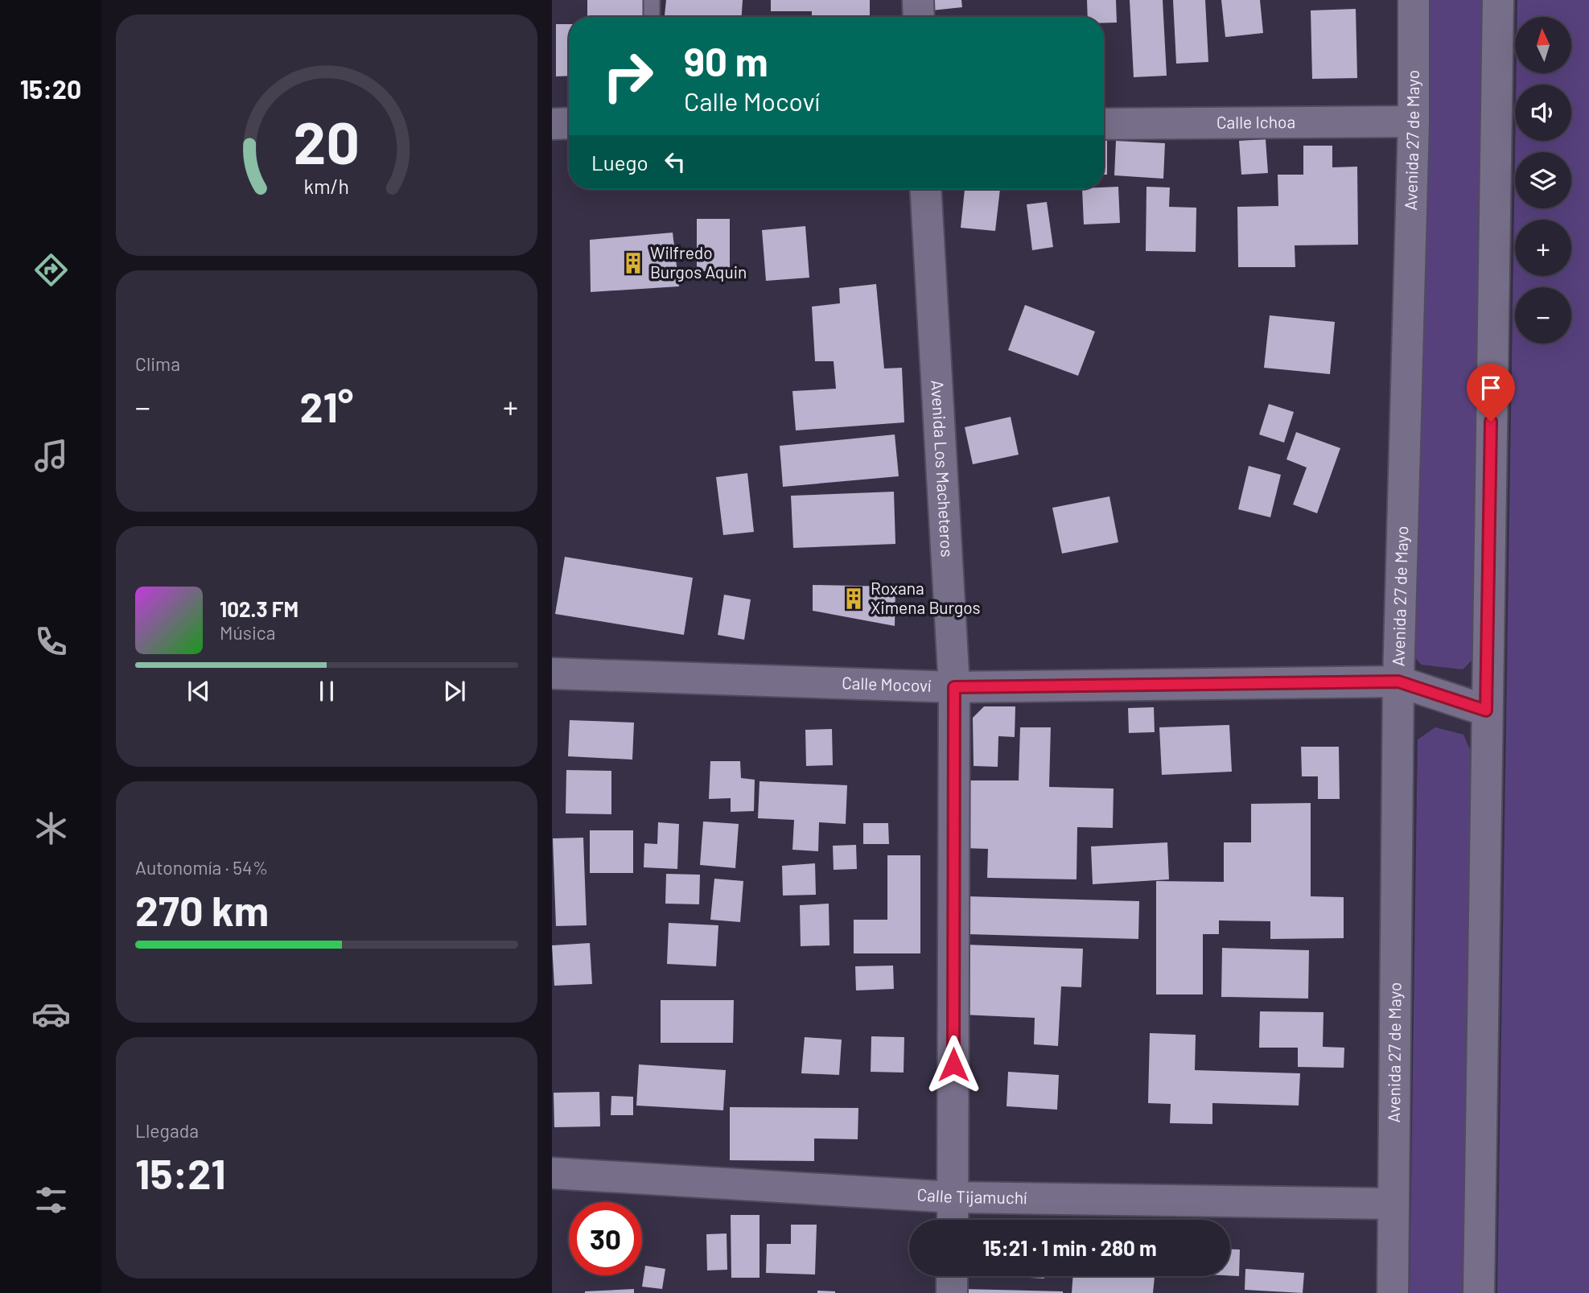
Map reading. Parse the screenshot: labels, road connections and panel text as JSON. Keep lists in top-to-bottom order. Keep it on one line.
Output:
{"streets":{"street":["Calle Ichoa","Avenida 27 de Mayo","Avenida Los Macheteros","Calle Mocoví","Calle Tijamuchí"]},"crossings":[["Calle Ichoa","Avenida 27 de Mayo"],["Avenida 27 de Mayo","Calle Mocoví"],["Avenida 27 de Mayo","Calle Tijamuchí"],["Avenida Los Macheteros","Calle Mocoví"],["Avenida Los Macheteros","Calle Tijamuchí"]],"places":{"building":["Wilfredo Burgos Aquin","Roxana Ximena Burgos"]},"north":"top","page":{"tabs":"15:20","map_buttons":["+","−"],"turn":["90 m","Calle Mocoví"],"then":"Luego","tile":["Clima",["Autonomía · 54%","270 km"],["Llegada","15:21"]],"heat":["−","21°","+"],"song":["102.3 FM","Música"],"limit":"30","trip":"15:21 · 1 min · 280 m","gauge":["20","km/h"]}}
